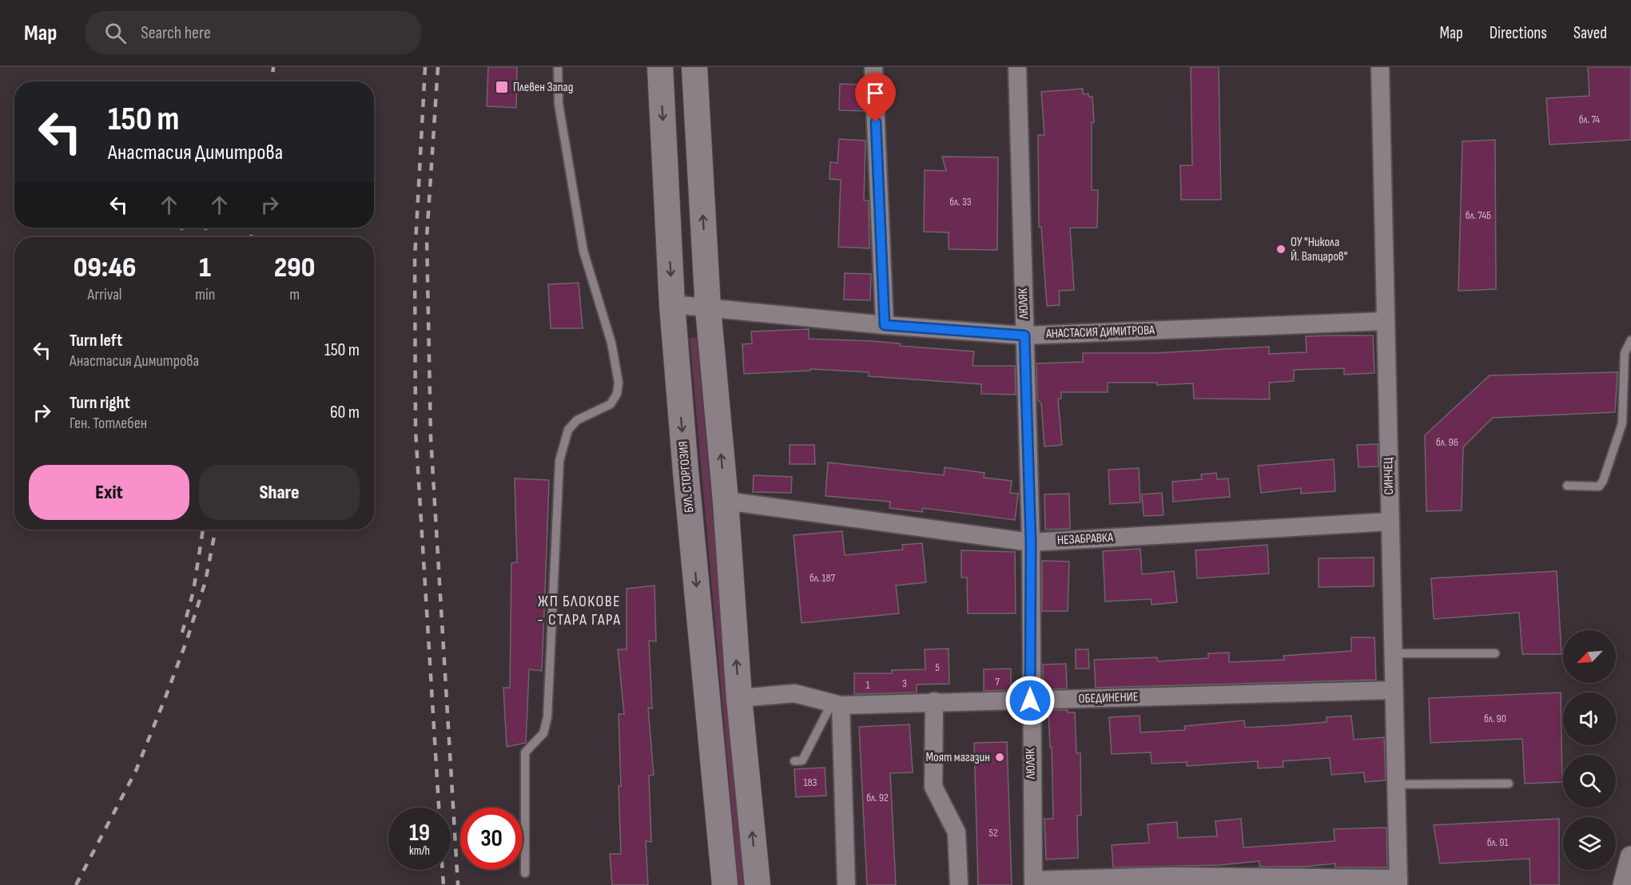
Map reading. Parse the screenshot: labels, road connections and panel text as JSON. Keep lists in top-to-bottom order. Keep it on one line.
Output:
{"streets":{"main road":["БУЛ. СТОРГОЗИЯ"],"street":["ЛЮЛЯК","АНАСТАСИЯ ДИМИТРОВА","СИНЧЕЦ","НЕЗАБРАВКА","ОБЕДИНЕНИЕ"]},"crossings":[["ЛЮЛЯК","АНАСТАСИЯ ДИМИТРОВА"],["ЛЮЛЯК","НЕЗАБРАВКА"],["ЛЮЛЯК","ОБЕДИНЕНИЕ"],["АНАСТАСИЯ ДИМИТРОВА","СИНЧЕЦ"],["АНАСТАСИЯ ДИМИТРОВА","БУЛ. СТОРГОЗИЯ"],["СИНЧЕЦ","НЕЗАБРАВКА"],["СИНЧЕЦ","ОБЕДИНЕНИЕ"]],"districts":["ЖП БЛОКОВЕ - СТАРА ГАРА"],"places":{"transit":["Плевен Запад"],"other":["ОУ \"Никола Й. Вапцаров\"","Моят магазин"]},"house_numbers":["бл. 74","бл. 33","бл. 74Б","бл. 96","бл. 187","5","7","3","1","бл. 90","183","бл. 92","52","бл. 91"],"north":"bottom left","page":{"header":"Map","search":"Search here","nav":["Map","Directions","Saved"],"turn":["150 m","Анастасия Димитрова"],"eta":["09:46","Arrival","1","min","290","m"],"list":[{"name":"Turn left","note":"Анастасия Димитрова","value":"150 m"},{"name":"Turn right","note":"Ген. Тотлебен","value":"60 m"}],"buttons":["Exit","Share"],"speed":"19 km/h","limit":"30"}}
